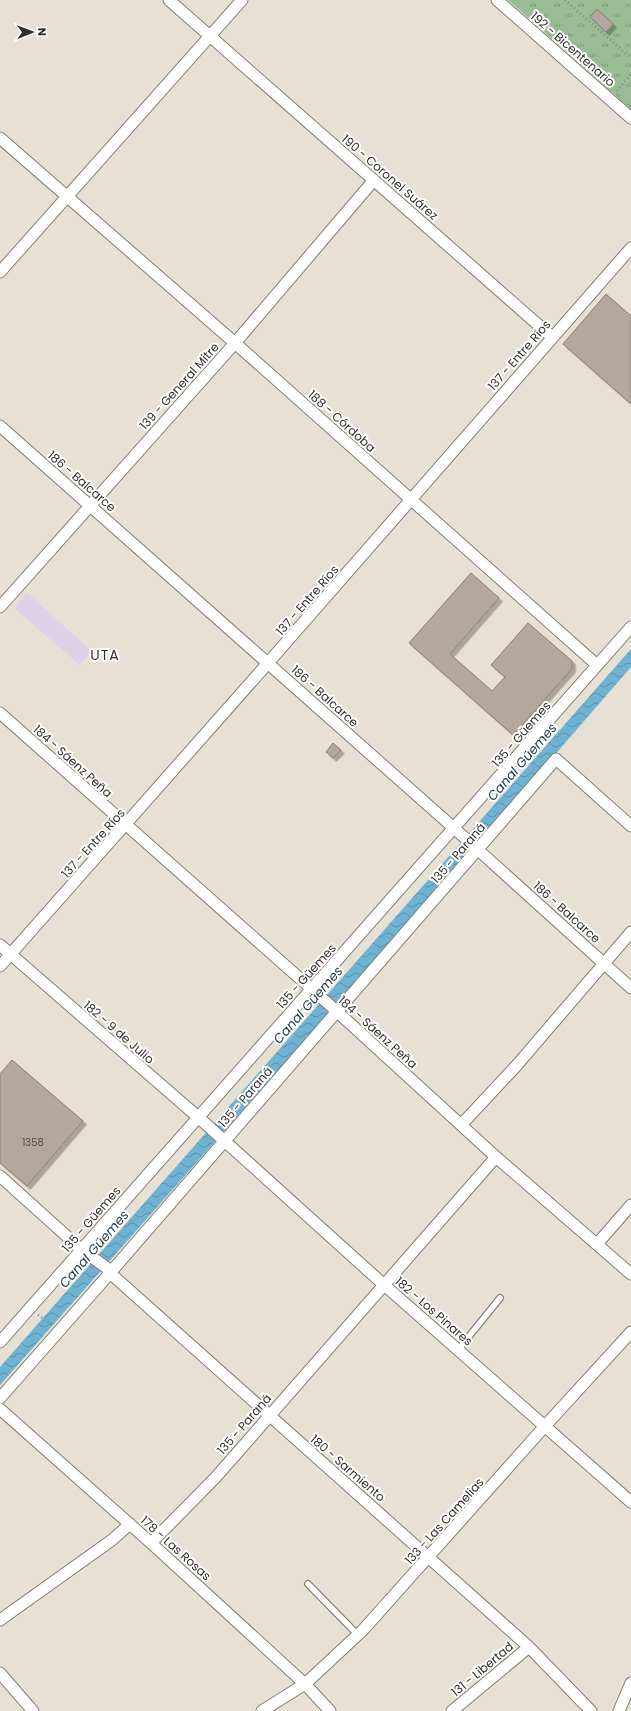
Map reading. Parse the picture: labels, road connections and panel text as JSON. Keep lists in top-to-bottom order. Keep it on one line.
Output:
{"streets":{"street":["192 - Bicentenario","190 - Coronel Suárez","137 - Entre Ríos","139 - General Mitre","188 - Córdoba","186 - Balcarce","135 - Güemes","184 - Sáenz Peña","135 - Paraná","182 - 9 de Julio","182 - Los Pinares","180 - Sarmiento","133 - Las Camelias","178 - Las Rosas","131 - Libertad"]},"crossings":[["190 - Coronel Suárez","137 - Entre Ríos"],["190 - Coronel Suárez","139 - General Mitre"],["137 - Entre Ríos","188 - Córdoba"],["137 - Entre Ríos","186 - Balcarce"],["137 - Entre Ríos","184 - Sáenz Peña"],["137 - Entre Ríos","182 - 9 de Julio"],["139 - General Mitre","188 - Córdoba"],["139 - General Mitre","186 - Balcarce"],["188 - Córdoba","135 - Güemes"],["186 - Balcarce","135 - Güemes"],["186 - Balcarce","135 - Paraná"],["135 - Güemes","184 - Sáenz Peña"],["135 - Güemes","182 - 9 de Julio"],["135 - Güemes","180 - Sarmiento"],["184 - Sáenz Peña","135 - Paraná"],["135 - Paraná","182 - 9 de Julio"],["135 - Paraná","182 - Los Pinares"],["135 - Paraná","180 - Sarmiento"],["135 - Paraná","178 - Las Rosas"],["182 - 9 de Julio","182 - Los Pinares"],["182 - Los Pinares","133 - Las Camelias"],["180 - Sarmiento","133 - Las Camelias"],["180 - Sarmiento","131 - Libertad"],["133 - Las Camelias","178 - Las Rosas"]],"districts":["UTA"],"water":["Canal Güemes"],"house_numbers":["1358"],"north":"right"}
